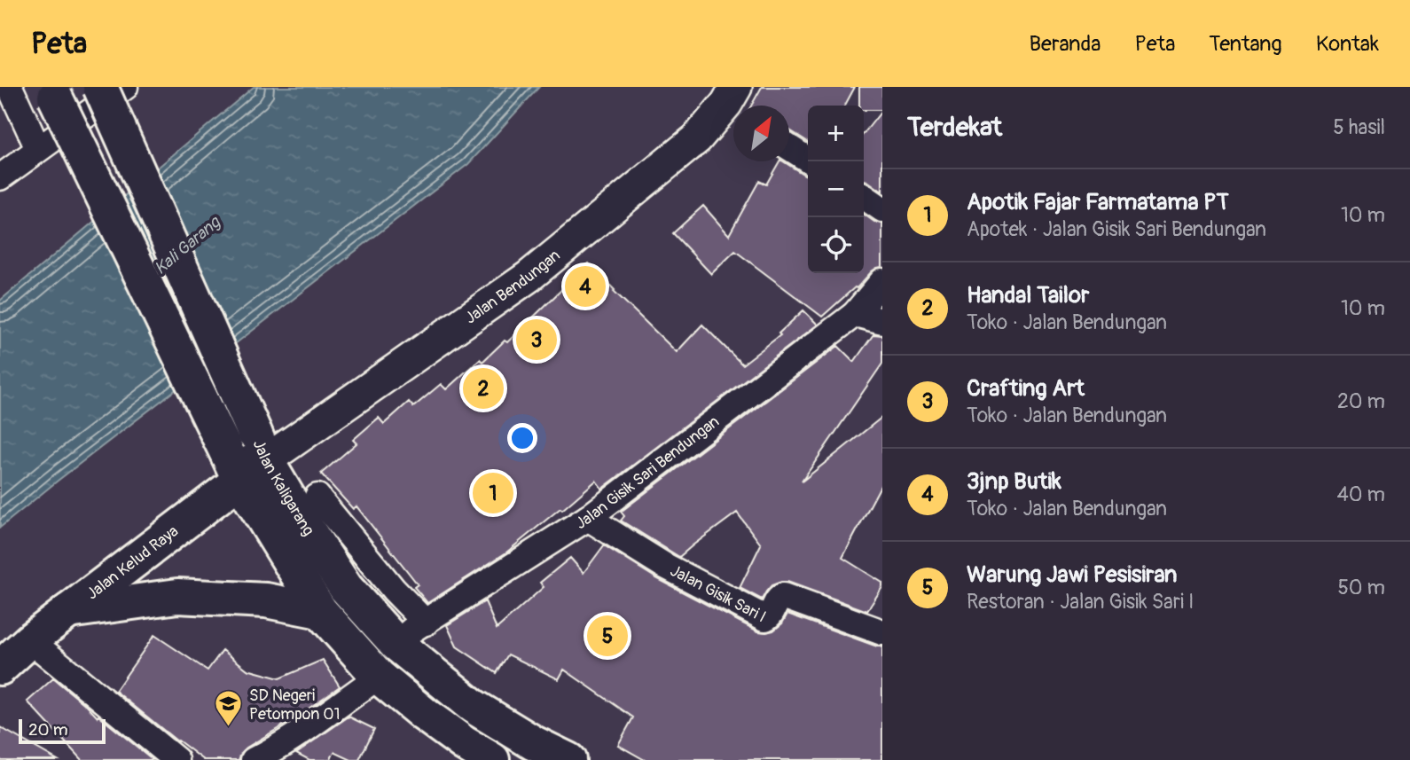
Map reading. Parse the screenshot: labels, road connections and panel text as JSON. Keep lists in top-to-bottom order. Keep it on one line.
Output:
{"streets":{"main road":["Jalan Kaligarang","Jalan Kelud Raya"],"street":["Jalan Bendungan","Jalan Gisik Sari Bendungan","Jalan Gisik Sari I"]},"crossings":[["Jalan Bendungan","Jalan Kaligarang"],["Jalan Bendungan","Jalan Kelud Raya"],["Jalan Gisik Sari Bendungan","Jalan Kaligarang"],["Jalan Gisik Sari Bendungan","Jalan Gisik Sari I"],["Jalan Kaligarang","Jalan Kelud Raya"]],"water":["Kali Garang"],"places":{"school or university":["SD Negeri Petompon 01"]},"scale_bar":"20 m","north":"top right","page":{"header":"Peta","nav":["Beranda","Peta","Tentang","Kontak"],"heading":["Terdekat","5 hasil"],"map_buttons":["+","−"],"list":[{"mark":"1","name":"Apotik Fajar Farmatama PT","note":"Apotek · Jalan Gisik Sari Bendungan","value":"10 m"},{"mark":"2","name":"Handal Tailor","note":"Toko · Jalan Bendungan","value":"10 m"},{"mark":"3","name":"Crafting Art","note":"Toko · Jalan Bendungan","value":"20 m"},{"mark":"4","name":"3jnp Butik","note":"Toko · Jalan Bendungan","value":"40 m"},{"mark":"5","name":"Warung Jawi Pesisiran","note":"Restoran · Jalan Gisik Sari I","value":"50 m"}],"pins":["4","3","2","1","5"],"scale":"20 m"}}
